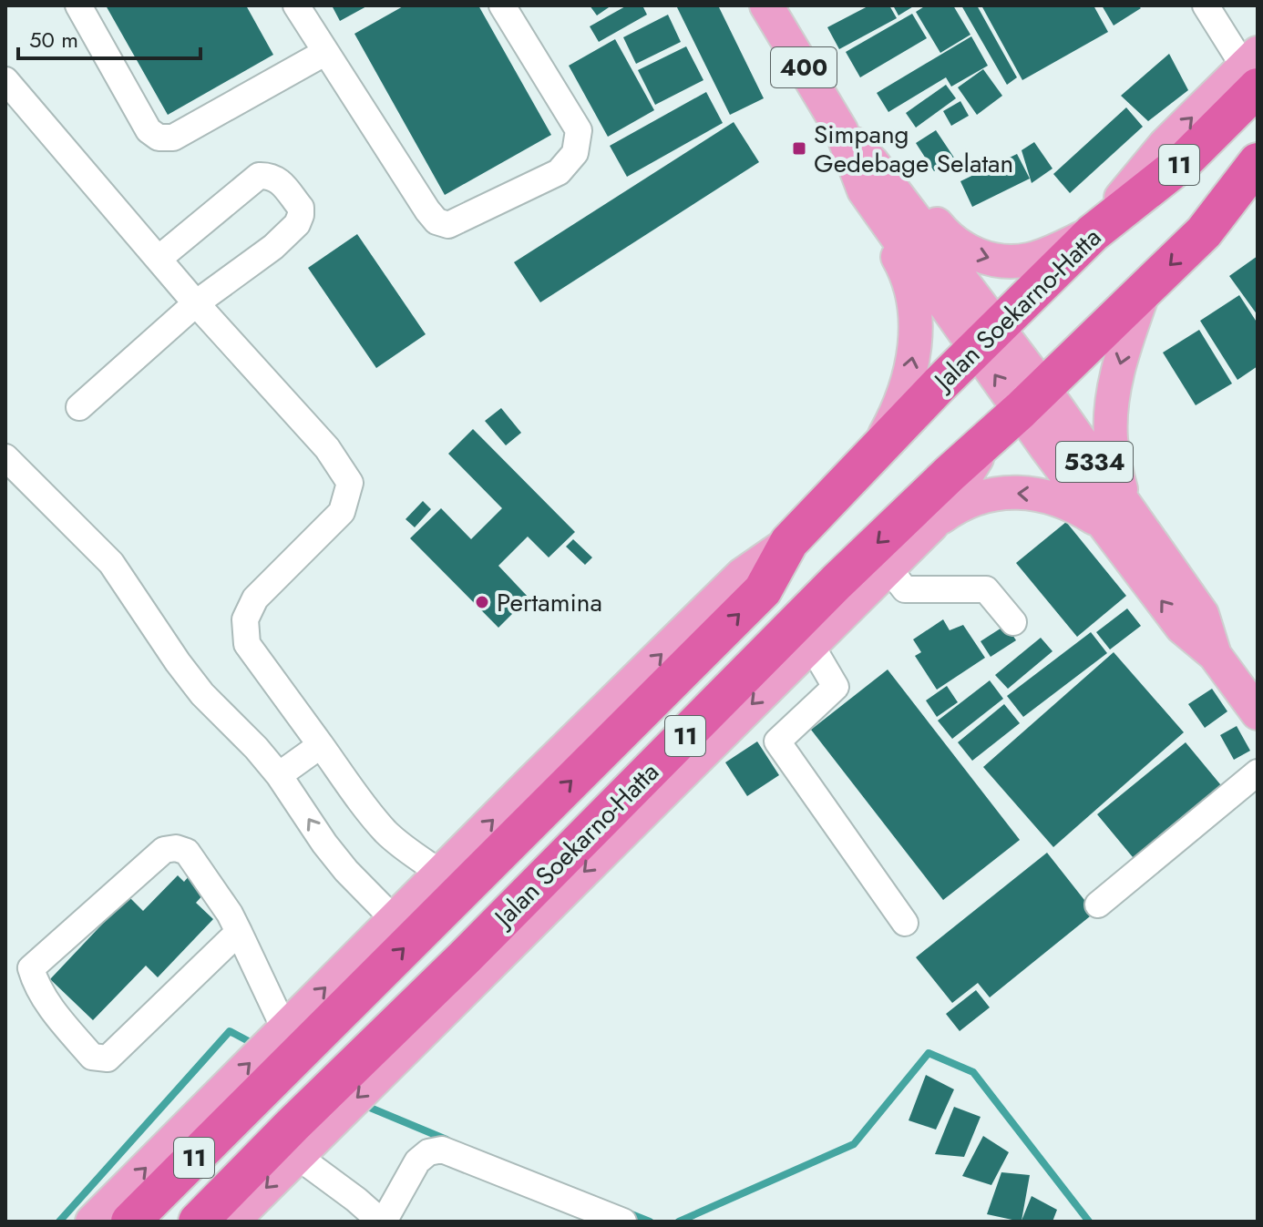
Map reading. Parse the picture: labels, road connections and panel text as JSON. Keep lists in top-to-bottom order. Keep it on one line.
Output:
{"streets":{"highway":["11","Jalan Soekarno-Hatta"],"main road":["400","5334"]},"crossings":[["Jalan Soekarno-Hatta","5334"]],"places":{"transit":["Simpang Gedebage Selatan"],"other":["Pertamina"]},"scale_bar":"50 m"}
